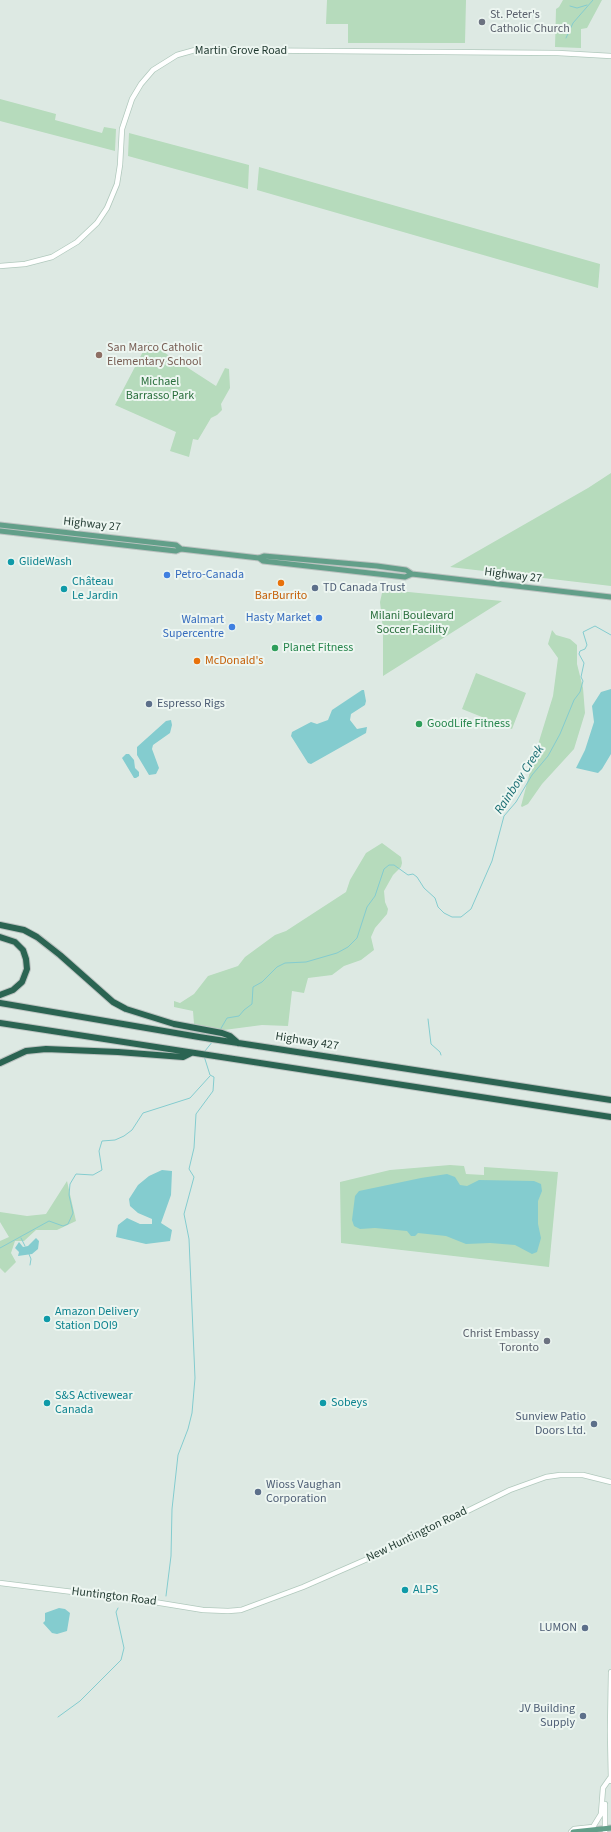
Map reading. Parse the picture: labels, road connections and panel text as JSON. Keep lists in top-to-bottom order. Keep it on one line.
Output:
{"streets":{"highway":["Highway 427"],"main road":["Highway 27"],"street":["Martin Grove Road","New Huntington Road","Huntington Road"]},"crossings":[["New Huntington Road","Huntington Road"]],"water":["Rainbow Creek"],"parks":["Michael Barrasso Park","Milani Boulevard Soccer Facility"],"places":["St. Peter's Catholic Church","San Marco Catholic Elementary School","GlideWash","Petro-Canada","BarBurrito","TD Canada Trust","Château Le Jardin","Hasty Market","Walmart Supercentre","Planet Fitness","McDonald's","Espresso Rigs","GoodLife Fitness","Amazon Delivery Station DOI9","Christ Embassy Toronto","S&S Activewear Canada","Sobeys","Sunview Patio Doors Ltd.","Wioss Vaughan Corporation","ALPS","LUMON","JV Building Supply"]}
